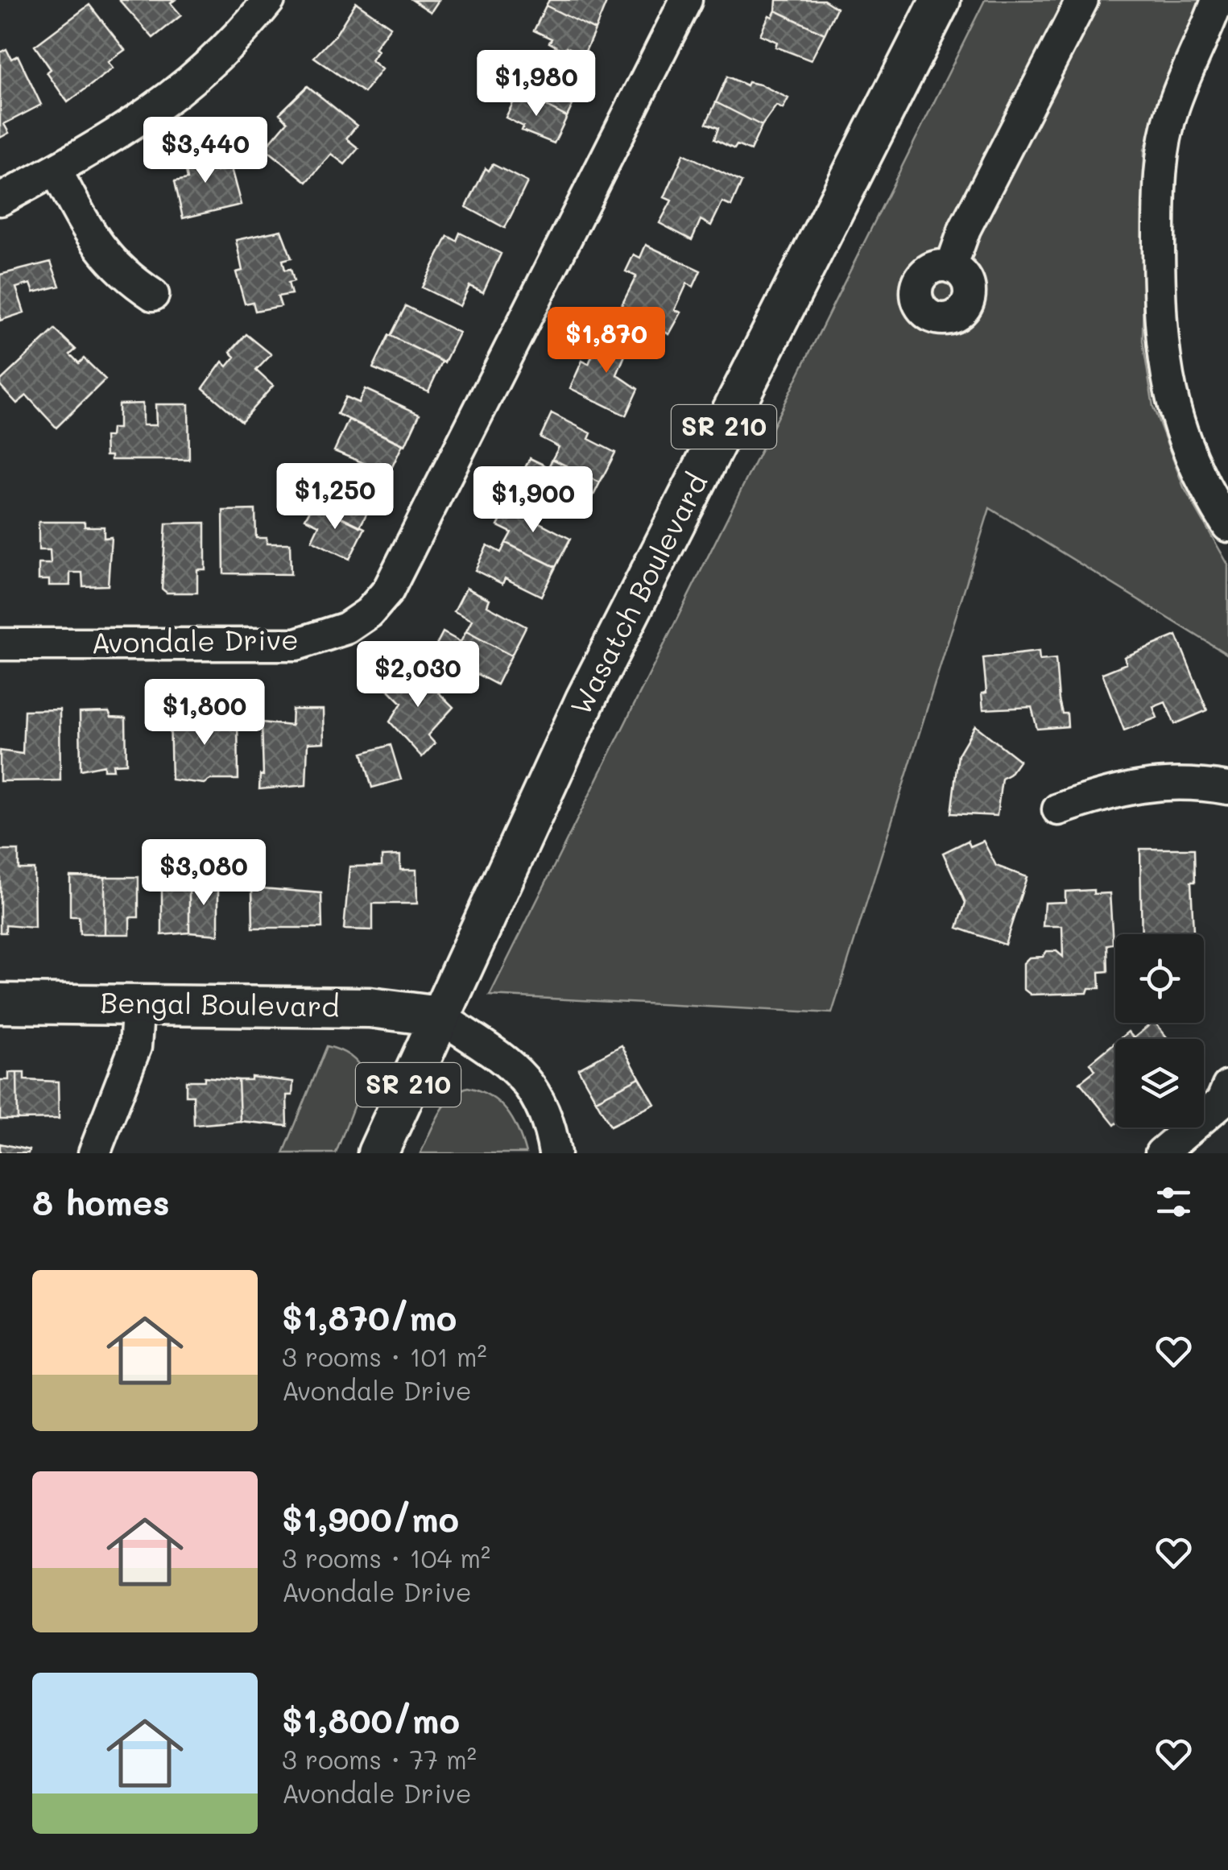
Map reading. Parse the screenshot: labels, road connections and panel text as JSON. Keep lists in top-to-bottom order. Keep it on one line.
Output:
{"streets":{"main road":["SR 210","Wasatch Boulevard","Bengal Boulevard"],"street":["Avondale Drive"]},"crossings":[["Wasatch Boulevard","Bengal Boulevard"]],"page":{"price":["$1,980","$3,440","$1,870","$1,250","$1,900","$2,030","$1,800","$3,080"],"heading":"8 homes","list":[{"name":"$1,870/mo","note":"3 rooms · 101 m² · Avondale Drive"},{"name":"$1,900/mo","note":"3 rooms · 104 m² · Avondale Drive"},{"name":"$1,800/mo","note":"3 rooms · 77 m² · Avondale Drive"}]}}
